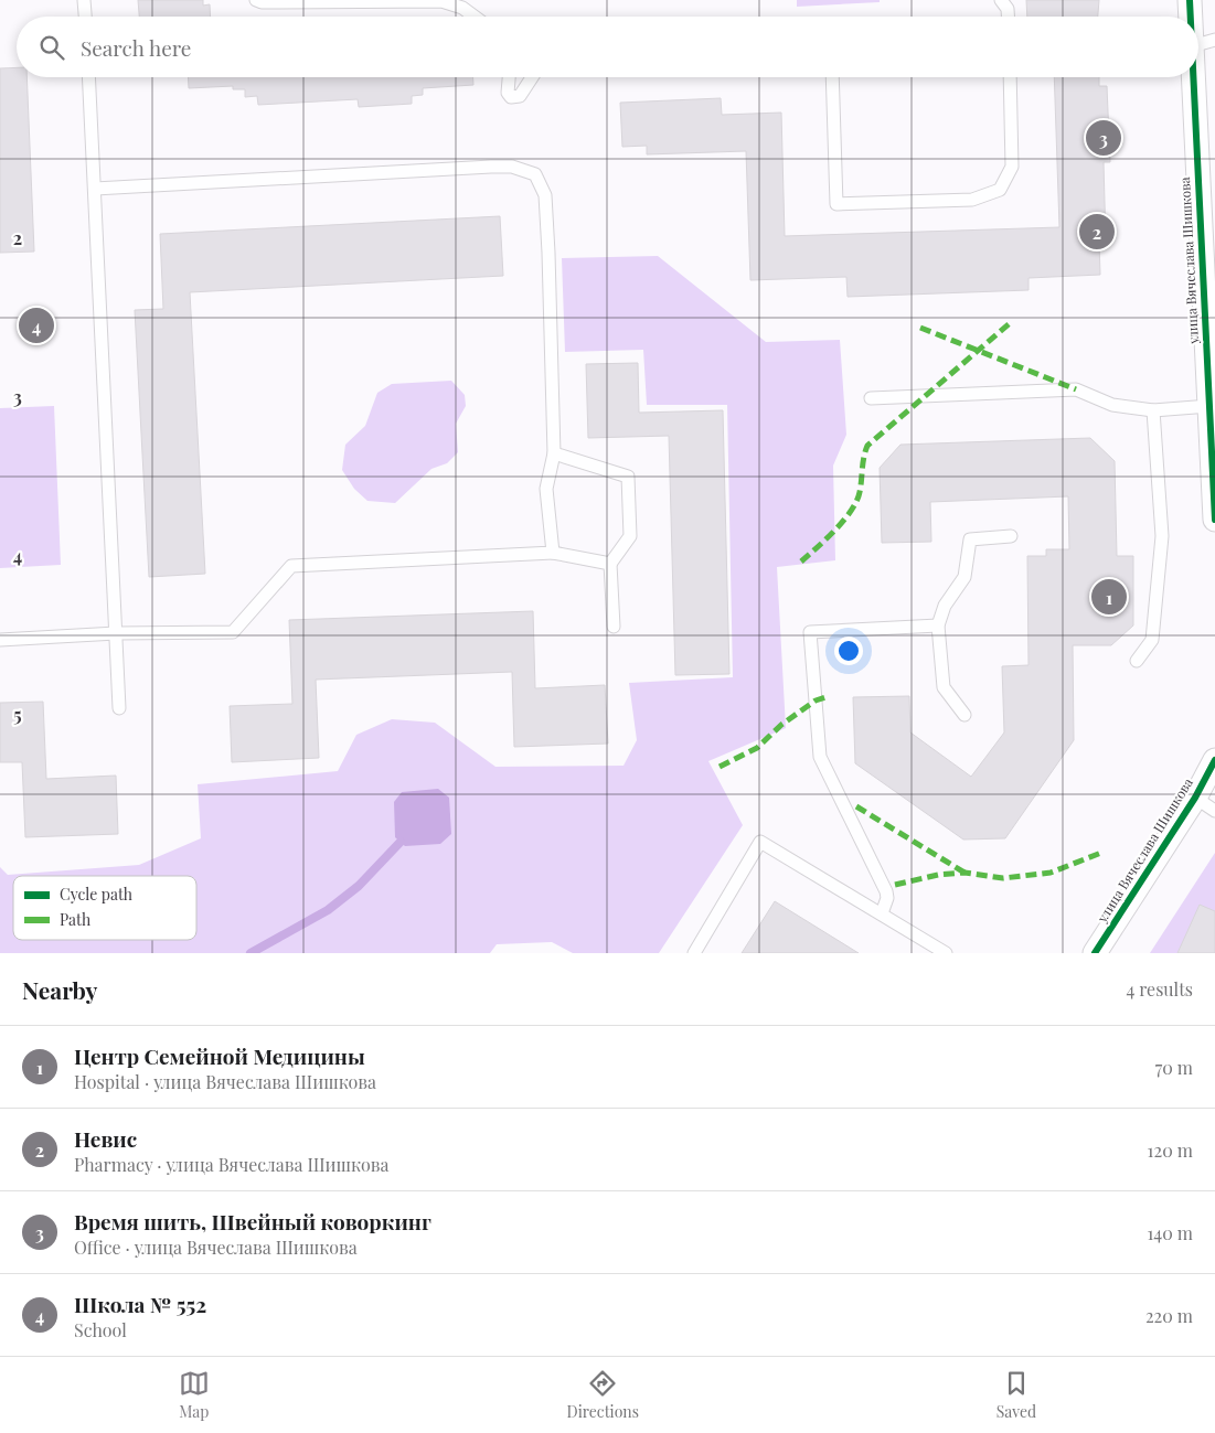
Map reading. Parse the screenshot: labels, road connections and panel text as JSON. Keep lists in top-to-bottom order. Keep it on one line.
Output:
{"streets":{"street":["улица Вячеслава Шишкова"]},"legend":["Cycle path","Path"],"page":{"search":"Search here","pins":["3","2","4","1"],"heading":["Nearby","4 results"],"list":[{"mark":"1","name":"Центр Семейной Медицины","note":"Hospital · улица Вячеслава Шишкова","value":"70 m"},{"mark":"2","name":"Невис","note":"Pharmacy · улица Вячеслава Шишкова","value":"120 m"},{"mark":"3","name":"Время шить, Швейный коворкинг","note":"Office · улица Вячеслава Шишкова","value":"140 m"},{"mark":"4","name":"Школа № 552","note":"School","value":"220 m"}],"nav":["Map","Directions","Saved"]},"grid":{"rows":["2","3","4","5"]}}
